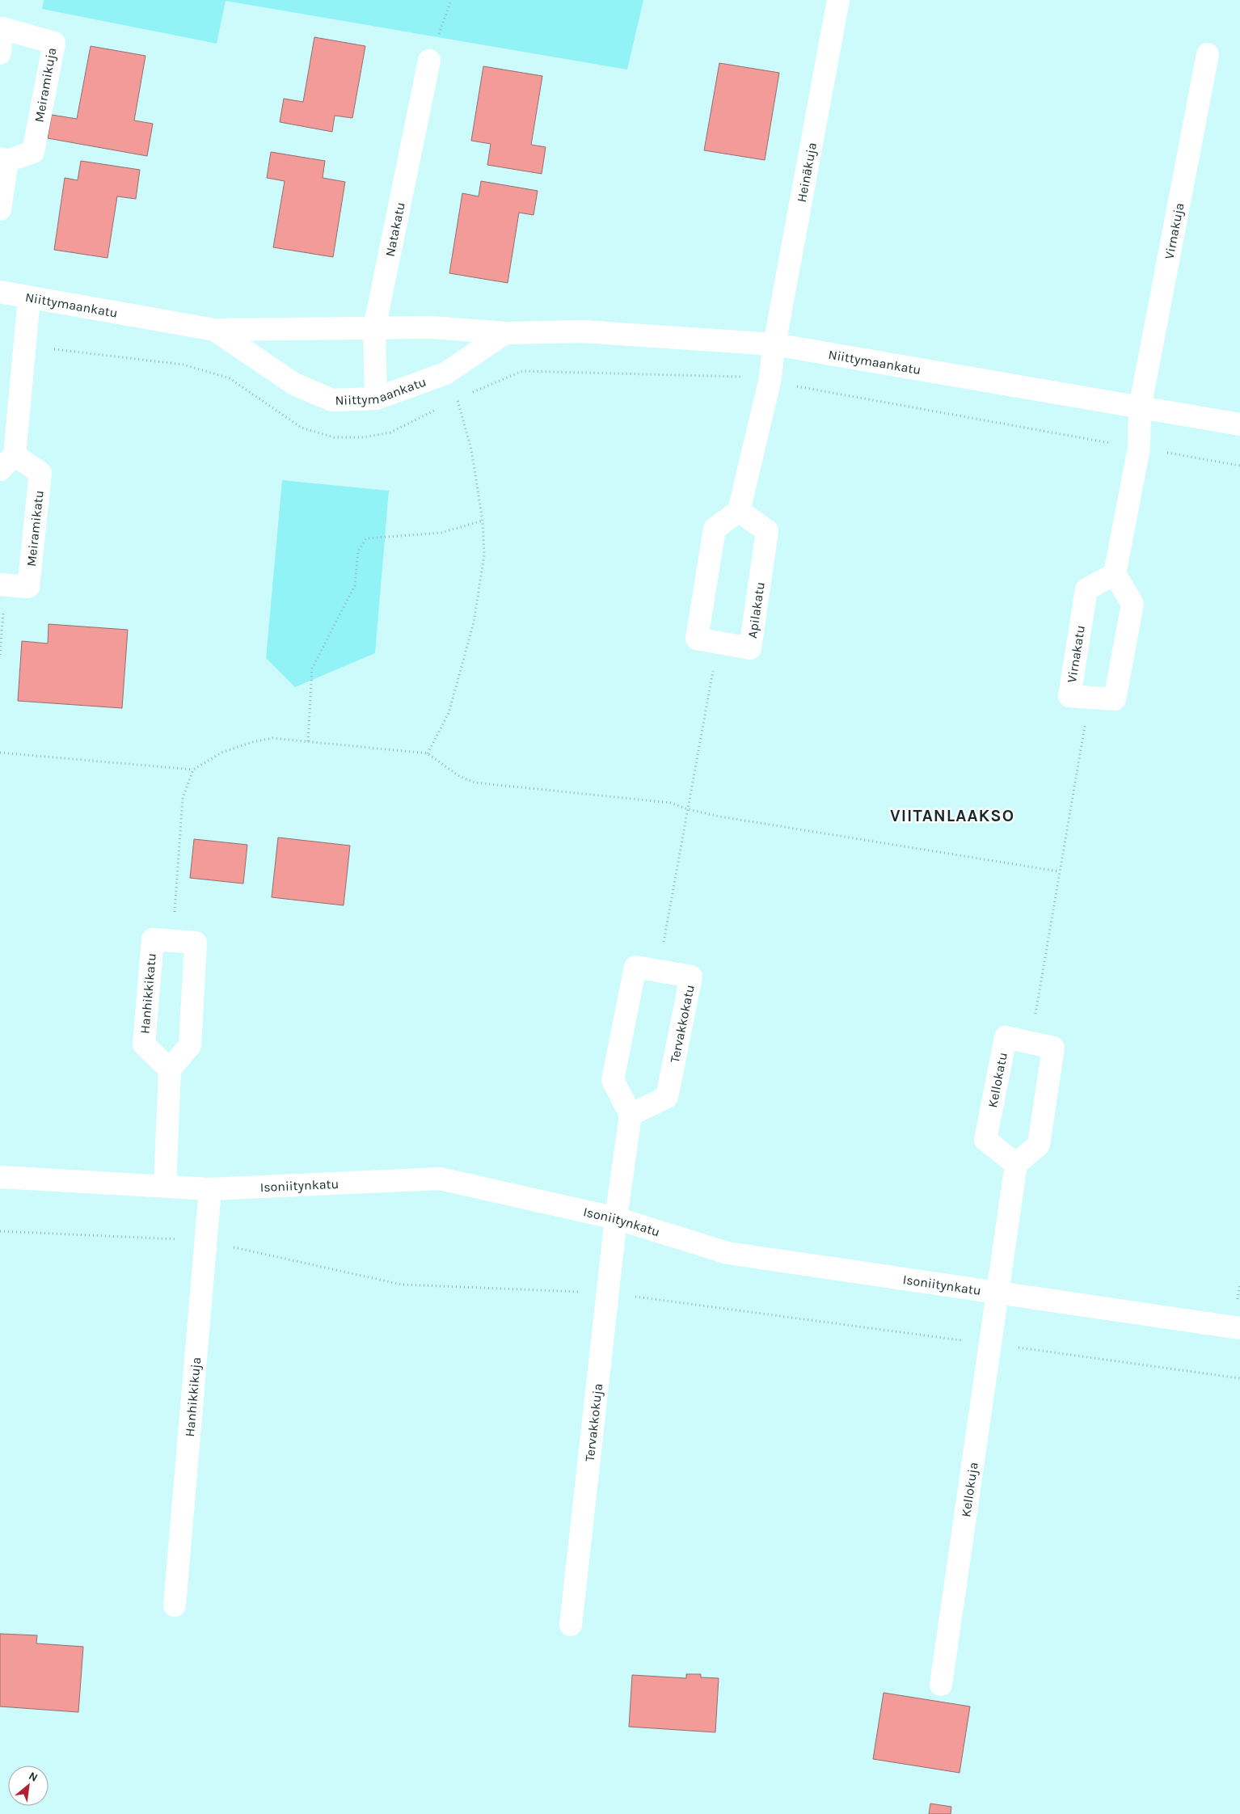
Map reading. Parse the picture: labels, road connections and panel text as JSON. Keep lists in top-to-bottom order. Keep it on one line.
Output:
{"streets":{"street":["Meiramikuja","Heinäkuja","Natakatu","Virnakuja","Niittymaankatu","Meiramikatu","Apilakatu","Virnakatu","Hanhikkikatu","Tervakkokatu","Kellokatu","Isoniitynkatu","Hanhikkikuja","Tervakkokuja","Kellokuja"]},"crossings":[["Heinäkuja","Niittymaankatu"],["Natakatu","Niittymaankatu"],["Virnakuja","Niittymaankatu"],["Niittymaankatu","Meiramikatu"],["Isoniitynkatu","Hanhikkikuja"],["Isoniitynkatu","Tervakkokuja"],["Isoniitynkatu","Kellokuja"]],"districts":["VIITANLAAKSO"],"north":"top right"}
